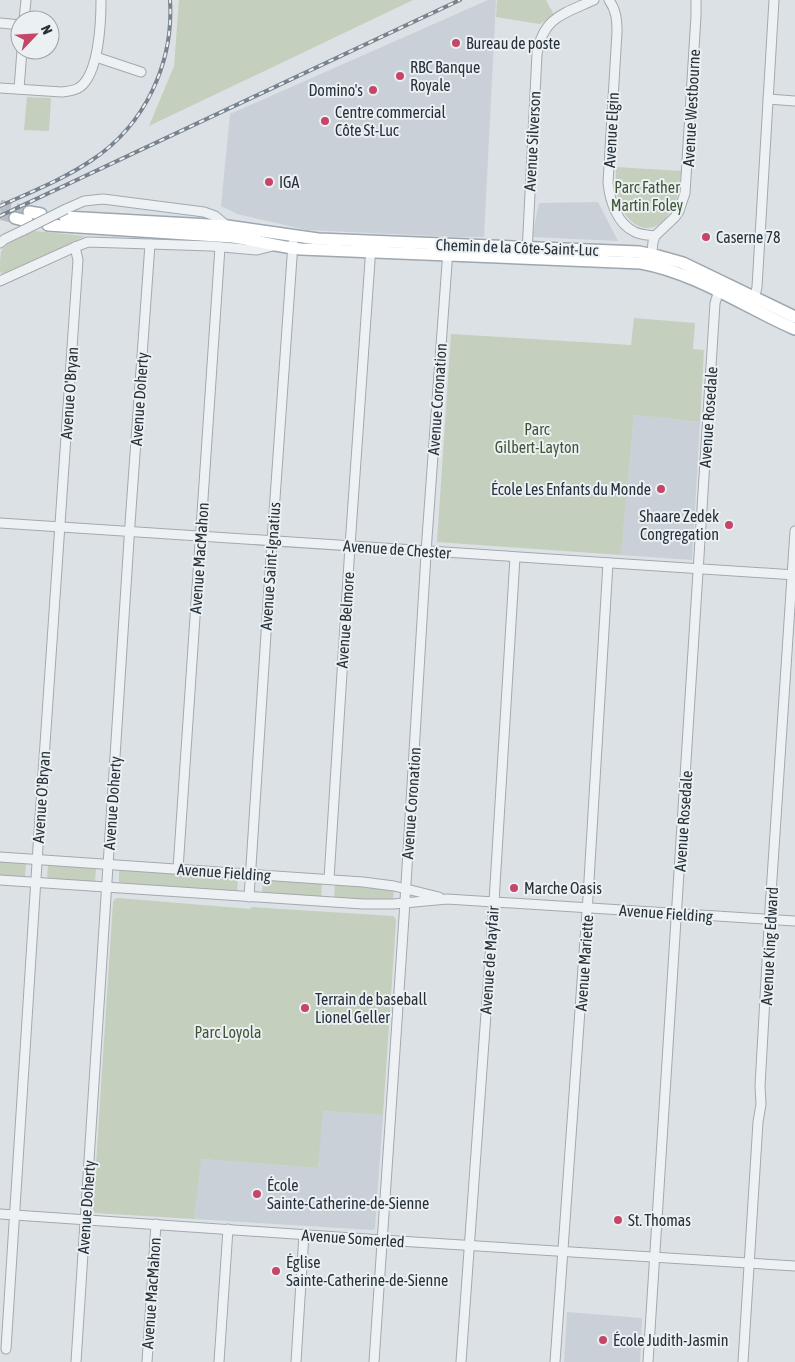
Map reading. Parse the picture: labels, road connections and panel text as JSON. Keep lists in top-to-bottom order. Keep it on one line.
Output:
{"streets":{"main road":["Chemin de la Côte-Saint-Luc"],"street":["Avenue Westbourne","Avenue Elgin","Avenue Silverson","Avenue O'Bryan","Avenue Doherty","Avenue Coronation","Avenue Rosedale","Avenue de Chester","Avenue MacMahon","Avenue Saint-Ignatius","Avenue Belmore","Avenue Fielding","Avenue King Edward","Avenue de Mayfair","Avenue Mariette","Avenue Somerled"]},"crossings":[["Avenue Westbourne","Avenue Elgin"],["Avenue Silverson","Chemin de la Côte-Saint-Luc"],["Chemin de la Côte-Saint-Luc","Avenue O'Bryan"],["Chemin de la Côte-Saint-Luc","Avenue Doherty"],["Chemin de la Côte-Saint-Luc","Avenue Coronation"],["Chemin de la Côte-Saint-Luc","Avenue Rosedale"],["Chemin de la Côte-Saint-Luc","Avenue MacMahon"],["Chemin de la Côte-Saint-Luc","Avenue Saint-Ignatius"],["Chemin de la Côte-Saint-Luc","Avenue Belmore"],["Avenue O'Bryan","Avenue de Chester"],["Avenue O'Bryan","Avenue Fielding"],["Avenue O'Bryan","Avenue Somerled"],["Avenue Doherty","Avenue de Chester"],["Avenue Doherty","Avenue Fielding"],["Avenue Doherty","Avenue Somerled"],["Avenue Coronation","Avenue de Chester"],["Avenue Coronation","Avenue Fielding"],["Avenue Coronation","Avenue Somerled"],["Avenue Rosedale","Avenue de Chester"],["Avenue Rosedale","Avenue Fielding"],["Avenue Rosedale","Avenue Somerled"],["Avenue de Chester","Avenue MacMahon"],["Avenue de Chester","Avenue Saint-Ignatius"],["Avenue de Chester","Avenue Belmore"],["Avenue de Chester","Avenue King Edward"],["Avenue de Chester","Avenue de Mayfair"],["Avenue de Chester","Avenue Mariette"],["Avenue MacMahon","Avenue Fielding"],["Avenue MacMahon","Avenue Somerled"],["Avenue Saint-Ignatius","Avenue Fielding"],["Avenue Belmore","Avenue Fielding"],["Avenue Fielding","Avenue King Edward"],["Avenue Fielding","Avenue de Mayfair"],["Avenue Fielding","Avenue Mariette"],["Avenue King Edward","Avenue Somerled"],["Avenue de Mayfair","Avenue Somerled"],["Avenue Mariette","Avenue Somerled"]],"parks":["Parc Father Martin Foley","Parc Gilbert-Layton","Parc Loyola"],"places":["Bureau de poste","RBC Banque Royale","Domino's","Centre commercial Côte St-Luc","IGA","Caserne 78","École Les Enfants du Monde","Shaare Zedek Congregation","Marche Oasis","Terrain de baseball Lionel Geller","École Sainte-Catherine-de-Sienne","St. Thomas","Église Sainte-Catherine-de-Sienne","École Judith-Jasmin"],"north":"top right"}
